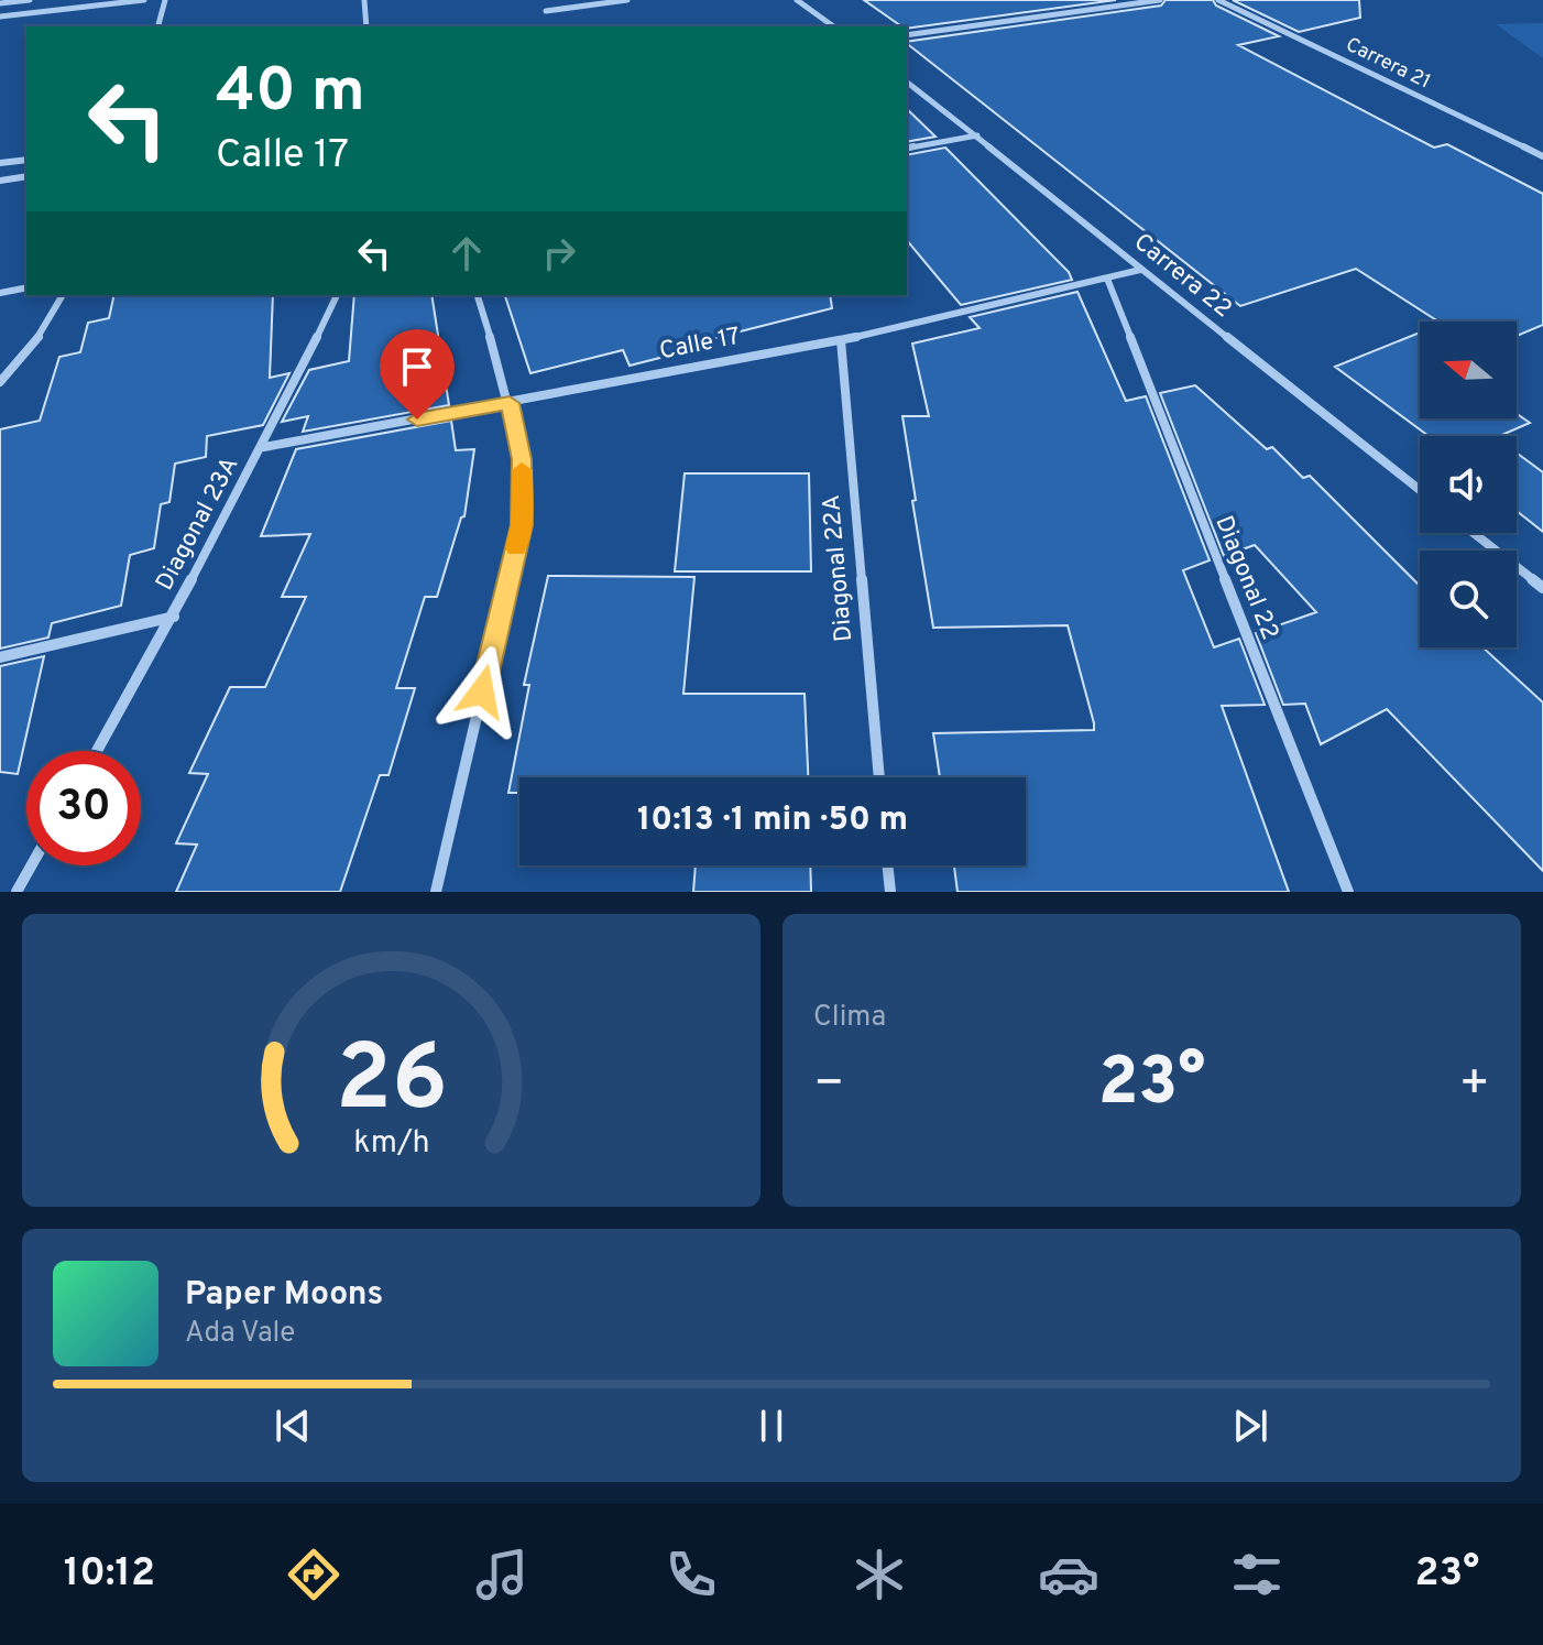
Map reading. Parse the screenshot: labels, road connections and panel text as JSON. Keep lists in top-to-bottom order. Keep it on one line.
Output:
{"streets":{"street":["Carrera 21","Carrera 22","Calle 17","Diagonal 23A","Diagonal 22A","Diagonal 22"]},"crossings":[["Carrera 22","Calle 17"],["Calle 17","Diagonal 23A"],["Calle 17","Diagonal 22A"],["Calle 17","Diagonal 22"]],"north":"left","page":{"turn":["40 m","Calle 17"],"limit":"30","trip":"10:13 · 1 min · 50 m","tile":"Clima","heat":["−","23°","+"],"song":["Paper Moons","Ada Vale"],"tabs":["10:12","23°"],"gauge":["26","km/h"]}}
